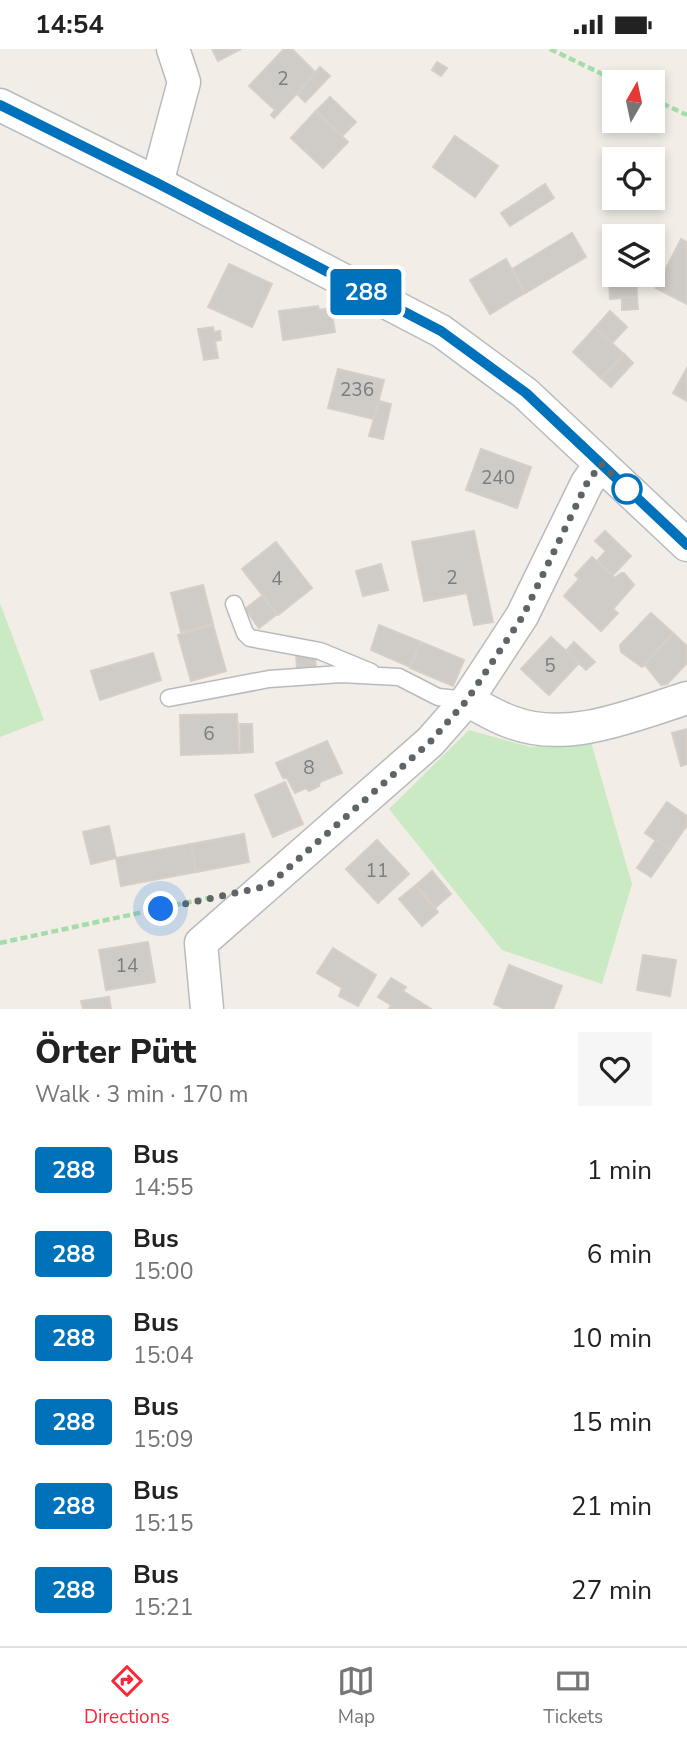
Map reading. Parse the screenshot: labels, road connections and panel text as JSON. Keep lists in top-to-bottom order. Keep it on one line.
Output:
{"lines":["bus line 288"],"house_numbers":["2","236","240","2","4","5","6","8","11","14"],"north":"top","page":{"status":"14:54","on_map":"288","heading":["Örter Pütt","Walk · 3 min · 170 m"],"list":[{"mark":"288","name":"Bus","note":"14:55","value":"1 min"},{"mark":"288","name":"Bus","note":"15:00","value":"6 min"},{"mark":"288","name":"Bus","note":"15:04","value":"10 min"},{"mark":"288","name":"Bus","note":"15:09","value":"15 min"},{"mark":"288","name":"Bus","note":"15:15","value":"21 min"},{"mark":"288","name":"Bus","note":"15:21","value":"27 min"}],"tabs":["Directions","Map","Tickets"]}}
